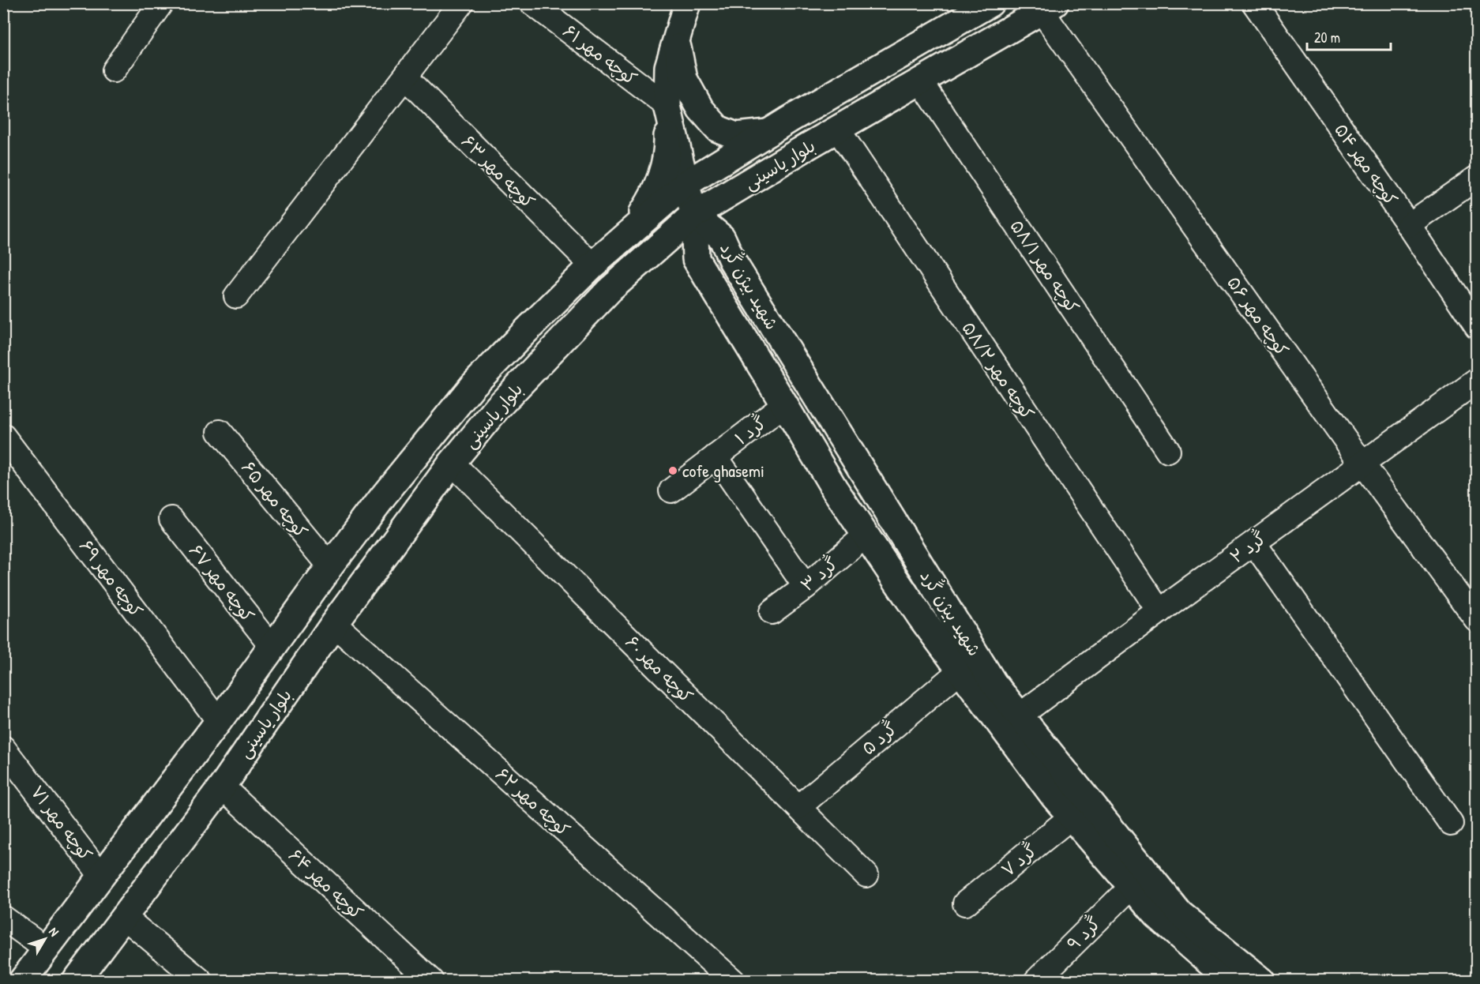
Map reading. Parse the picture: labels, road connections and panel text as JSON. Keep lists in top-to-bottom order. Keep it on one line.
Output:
{"streets":{"main road":["بلوار یاسینی","شهید بیژن گُرد"],"street":["کوچه مهر ۶۱","کوچه مهر ۵۴","کوچه مهر ۶۳","کوچه مهر ۵۸/۱","کوچه مهر ۵۶","کوچه مهر ۵۸/۲","گُرد ۱","کوچه مهر ۶۵","گُرد ۲","گُرد ۳","کوچه مهر ۶۹","کوچه مهر ۶۷","کوچه مهر ۶۰","گُرد ۵","کوچه مهر ۶۲","کوچه مهر ۷۱","گُرد ۷","کوچه مهر ۶۴","گُرد ۹"]},"crossings":[["بلوار یاسینی","کوچه مهر ۶۳"],["بلوار یاسینی","کوچه مهر ۵۸/۱"],["بلوار یاسینی","شهید بیژن گُرد"],["بلوار یاسینی","کوچه مهر ۵۶"],["بلوار یاسینی","کوچه مهر ۵۸/۲"],["بلوار یاسینی","کوچه مهر ۶۵"],["بلوار یاسینی","کوچه مهر ۶۹"],["بلوار یاسینی","کوچه مهر ۶۷"],["بلوار یاسینی","کوچه مهر ۶۰"],["بلوار یاسینی","کوچه مهر ۶۲"],["بلوار یاسینی","کوچه مهر ۷۱"],["بلوار یاسینی","کوچه مهر ۶۴"],["شهید بیژن گُرد","گُرد ۱"],["شهید بیژن گُرد","گُرد ۲"],["شهید بیژن گُرد","گُرد ۳"],["شهید بیژن گُرد","گُرد ۵"],["شهید بیژن گُرد","گُرد ۷"],["شهید بیژن گُرد","گُرد ۹"],["کوچه مهر ۵۶","گُرد ۲"],["کوچه مهر ۵۸/۲","گُرد ۲"],["کوچه مهر ۶۰","گُرد ۵"]],"places":["cofe ghasemi"],"scale_bar":"20 m","north":"top right"}
